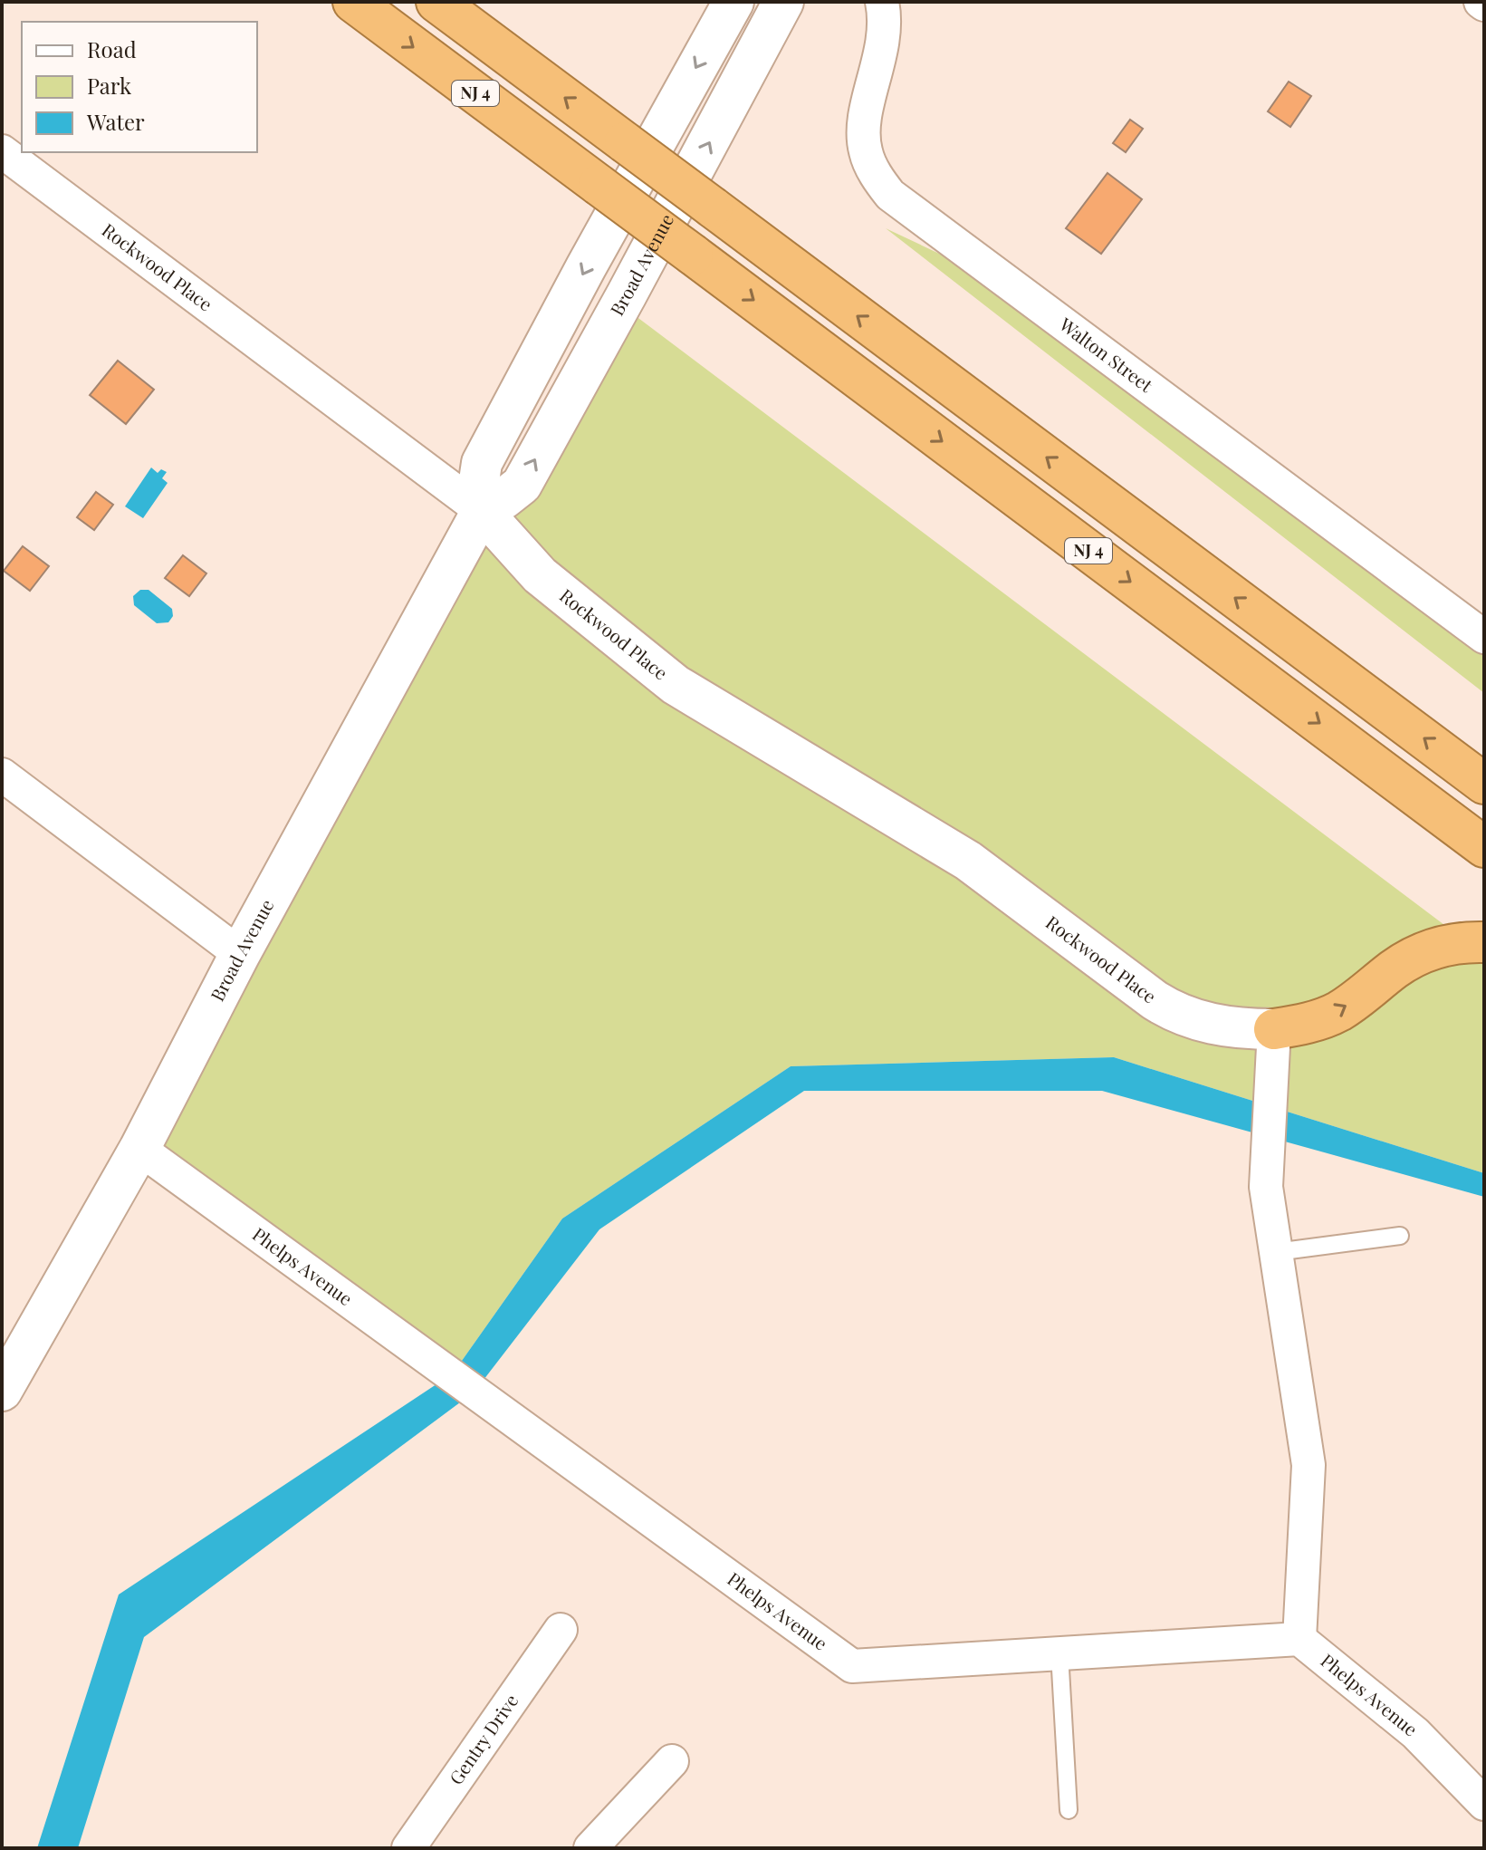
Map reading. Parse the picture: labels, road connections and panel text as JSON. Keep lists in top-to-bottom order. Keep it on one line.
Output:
{"streets":{"highway":["NJ 4"],"street":["Broad Avenue","Rockwood Place","Walton Street","Phelps Avenue","Gentry Drive"]},"crossings":[["Broad Avenue","Rockwood Place"],["Broad Avenue","Phelps Avenue"]],"legend":["Road","Park","Water"]}
